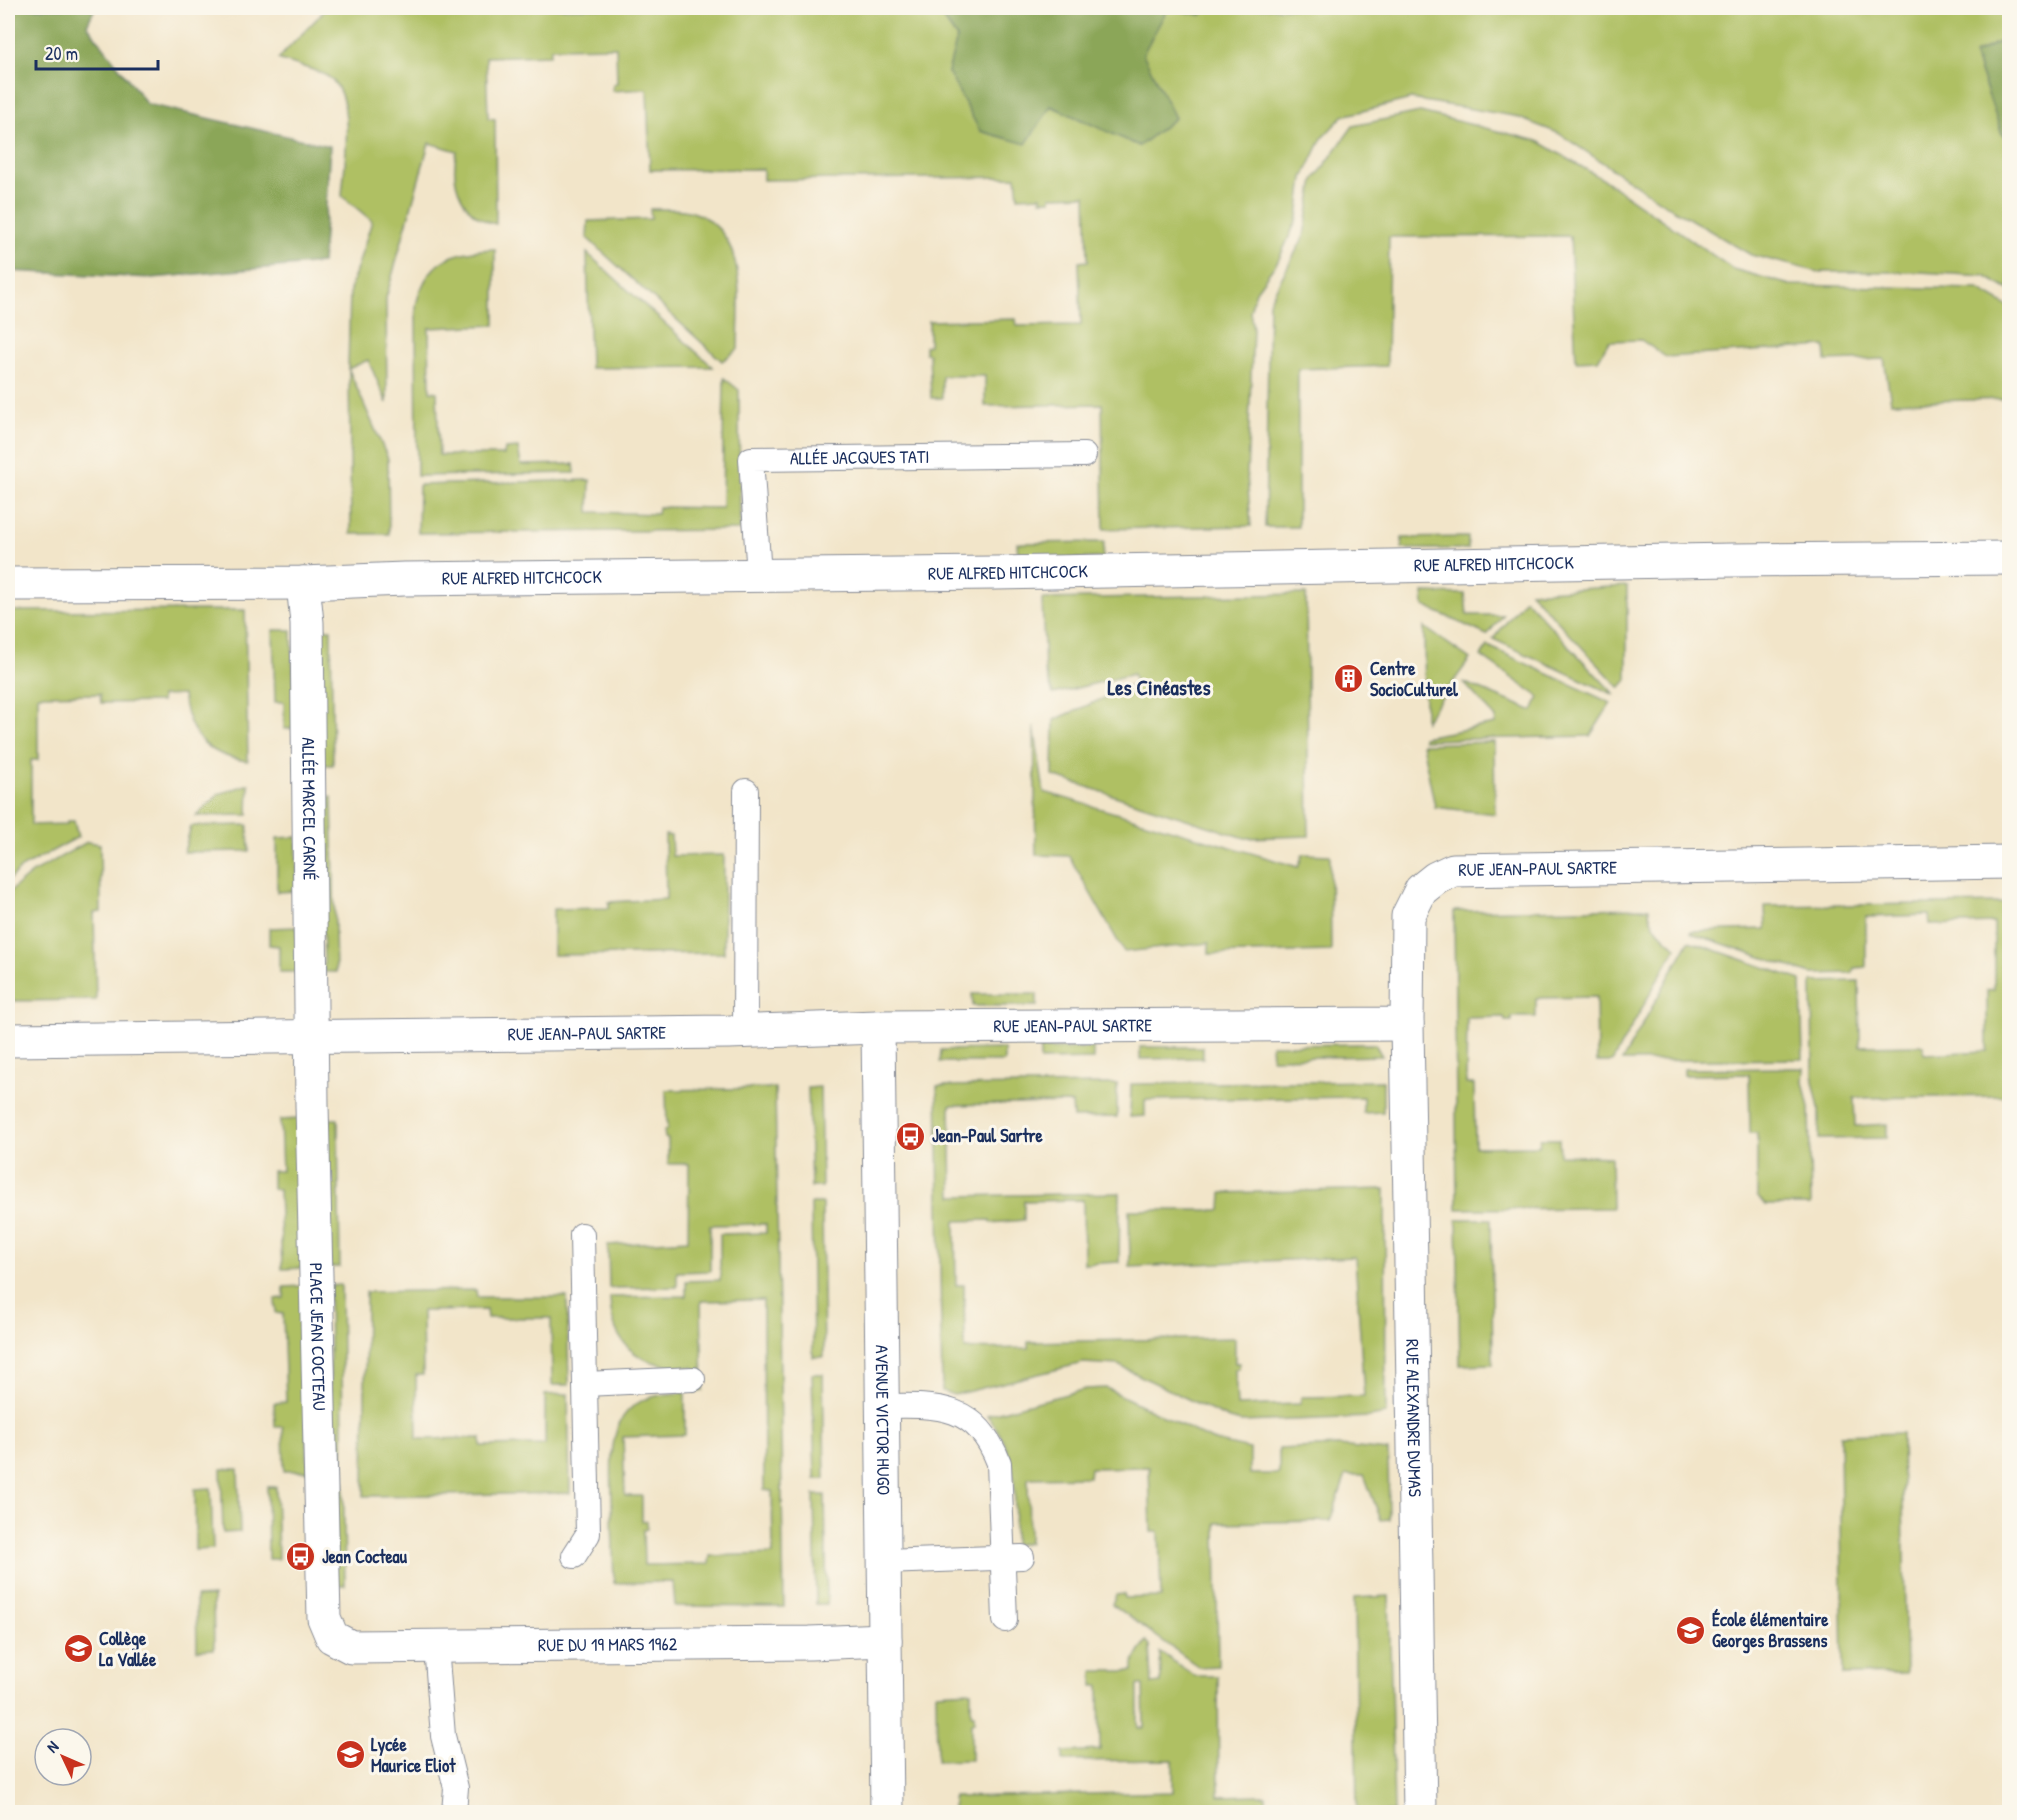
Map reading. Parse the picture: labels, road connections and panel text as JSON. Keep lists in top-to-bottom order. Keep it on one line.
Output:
{"streets":{"street":["RUE ALFRED HITCHCOCK","ALLÉE MARCEL CARNÉ","RUE JEAN-PAUL SARTRE","PLACE JEAN COCTEAU","RUE ALEXANDRE DUMAS","AVENUE VICTOR HUGO","RUE DU 19 MARS 1962"],"lane":["ALLÉE JACQUES TATI"]},"crossings":[["ALLÉE JACQUES TATI","RUE ALFRED HITCHCOCK"],["RUE ALFRED HITCHCOCK","ALLÉE MARCEL CARNÉ"],["ALLÉE MARCEL CARNÉ","RUE JEAN-PAUL SARTRE"],["ALLÉE MARCEL CARNÉ","PLACE JEAN COCTEAU"],["RUE JEAN-PAUL SARTRE","PLACE JEAN COCTEAU"],["RUE JEAN-PAUL SARTRE","RUE ALEXANDRE DUMAS"],["RUE JEAN-PAUL SARTRE","AVENUE VICTOR HUGO"],["PLACE JEAN COCTEAU","RUE DU 19 MARS 1962"],["AVENUE VICTOR HUGO","RUE DU 19 MARS 1962"]],"districts":["Les Cinéastes"],"places":{"building":["Centre SocioCulturel"],"bus stop":["Jean-Paul Sartre","Jean Cocteau"],"school or university":["École élémentaire Georges Brassens","Collège La Vallée","Lycée Maurice Eliot"]},"scale_bar":"20 m","north":"top left"}
